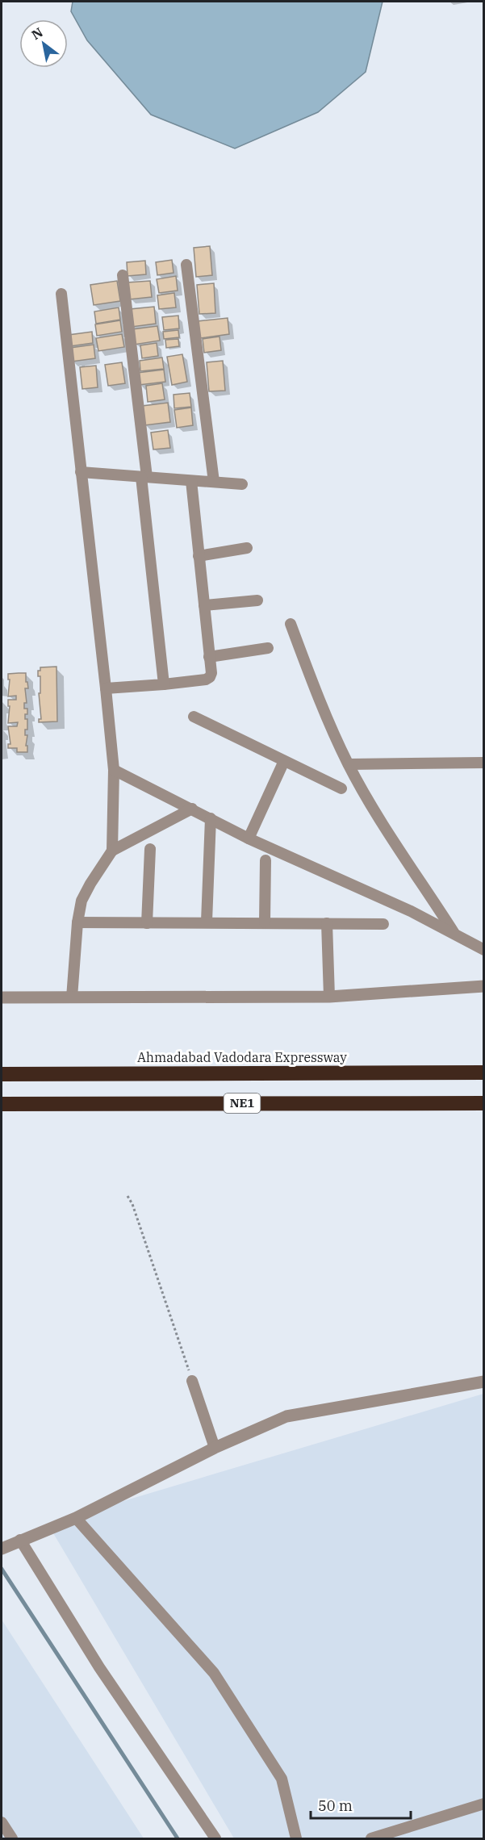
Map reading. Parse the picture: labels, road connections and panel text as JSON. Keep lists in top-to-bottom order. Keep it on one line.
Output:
{"streets":{"highway":["Ahmadabad Vadodara Expressway","NE1"]},"scale_bar":"50 m","north":"top left"}
